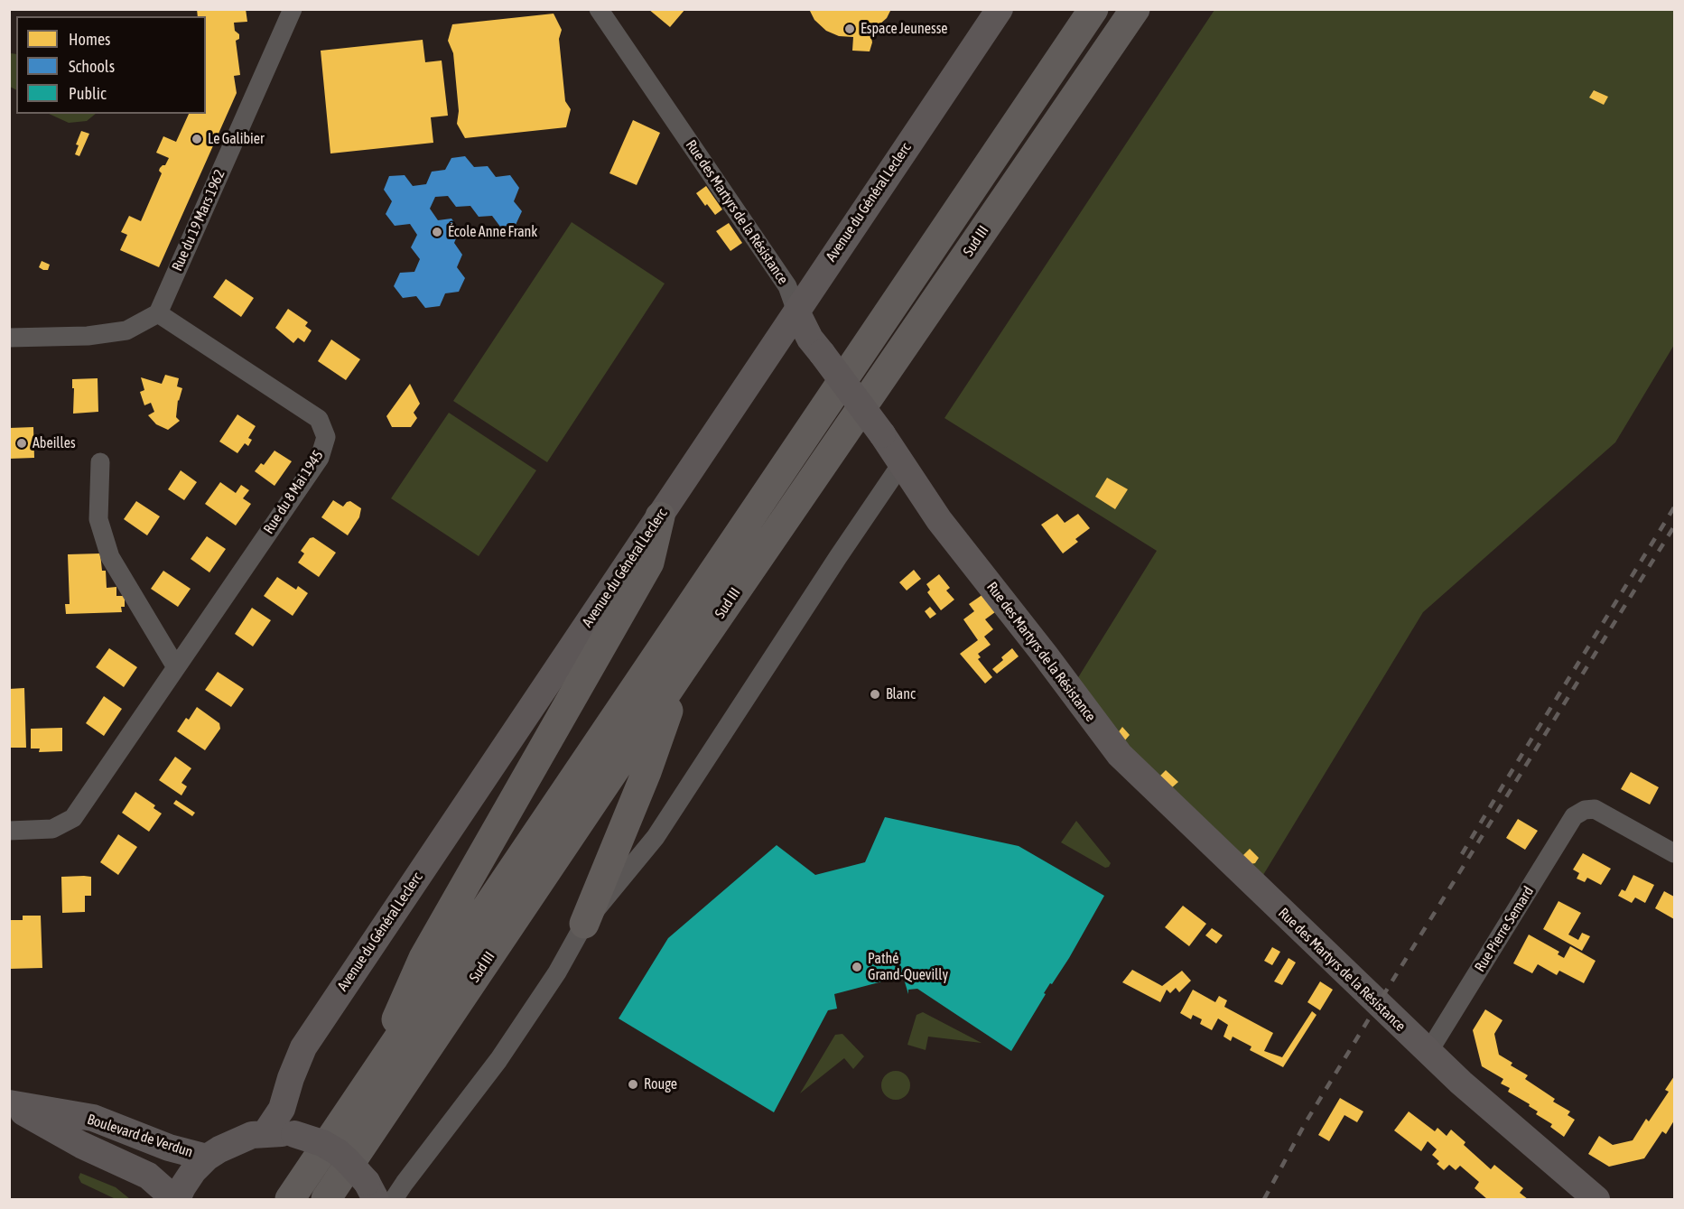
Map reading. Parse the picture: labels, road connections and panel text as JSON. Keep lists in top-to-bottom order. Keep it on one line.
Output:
{"streets":{"highway":["Sud III"],"street":["Avenue du Général Leclerc","Rue des Martyrs de la Résistance","Rue du 19 Mars 1962","Rue du 8 Mai 1945","Rue Pierre Semard","Boulevard de Verdun"]},"crossings":[["Avenue du Général Leclerc","Rue des Martyrs de la Résistance"],["Rue des Martyrs de la Résistance","Rue Pierre Semard"],["Rue du 19 Mars 1962","Rue du 8 Mai 1945"]],"places":["Espace Jeunesse","Le Galibier","École Anne Frank","Abeilles","Blanc","Pathé Grand-Quevilly","Rouge"],"legend":["Homes","Schools","Public"]}
